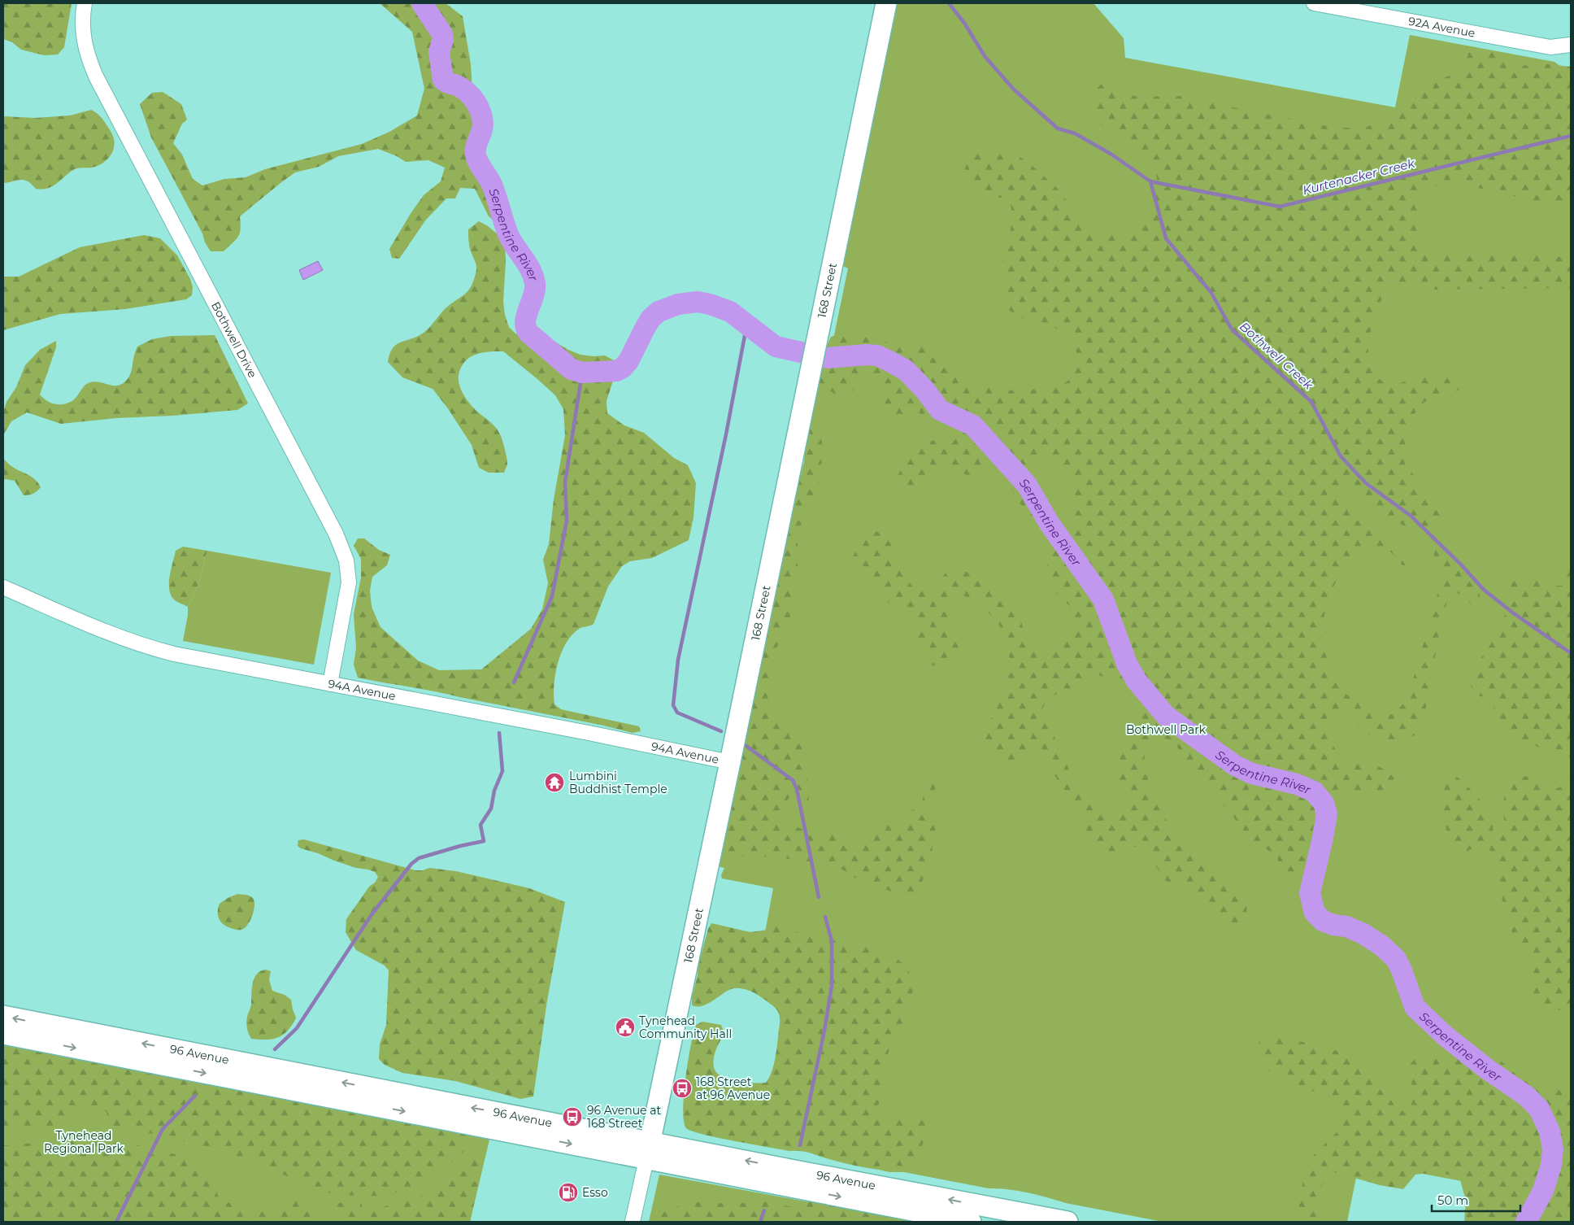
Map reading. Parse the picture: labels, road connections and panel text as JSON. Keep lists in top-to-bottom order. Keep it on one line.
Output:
{"streets":{"main road":["168 Street","96 Avenue"],"street":["92A Avenue","Bothwell Drive","94A Avenue"]},"crossings":[["168 Street","94A Avenue"],["168 Street","96 Avenue"],["Bothwell Drive","94A Avenue"]],"water":["Kurtenacker Creek","Serpentine River","Bothwell Creek"],"parks":["Bothwell Park","Tynehead Regional Park"],"places":{"temple":["Lumbini Buddhist Temple"],"public building":["Tynehead Community Hall"],"bus stop":["168 Street at 96 Avenue","96 Avenue at 168 Street"],"fuel station":["Esso"]},"scale_bar":"50 m"}
